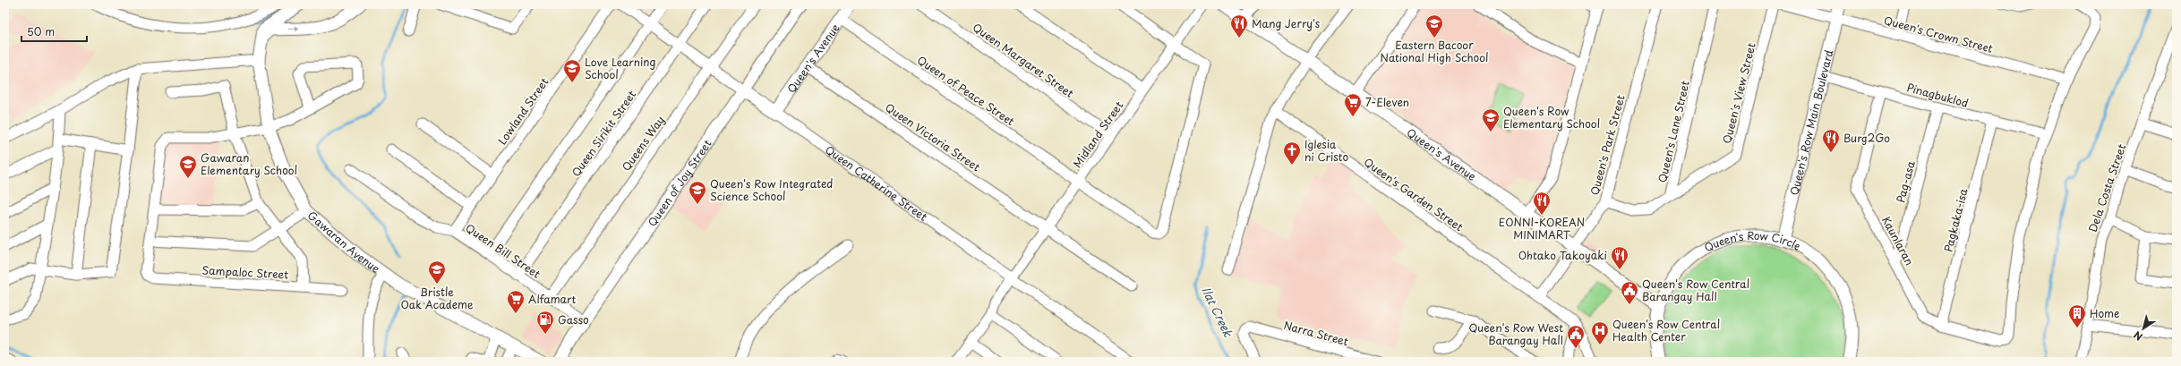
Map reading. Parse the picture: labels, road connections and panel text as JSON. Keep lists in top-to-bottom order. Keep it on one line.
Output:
{"streets":{"street":["Queen's Crown Street","Queen's Avenue","Queen Margaret Street","Queen of Peace Street","Queen's View Street","Pinagbuklod","Lowland Street","Queen's Row Main Boulevard","Queen's Lane Street","Queen Sirikit Street","Midland Street","Queen Victoria Street","Queens Way","Queen's Park Street","Pag-asa","Queen of Joy Street","Queen Catherine Street","Dela Costa Street","Queen's Garden Street","Pagkaka-isa","Gawaran Avenue","Kaunlaran","Queen Bill Street","Queen's Row Circle","Sampaloc Street","Narra Street"]},"crossings":[["Queen's Crown Street","Queen's Row Main Boulevard"],["Queen's Avenue","Queen of Peace Street"],["Queen's Avenue","Queen Victoria Street"],["Queen's Avenue","Queen's Park Street"],["Queen's Avenue","Queen Catherine Street"],["Queen's Avenue","Queen's Row Circle"],["Queen Margaret Street","Midland Street"],["Queen of Peace Street","Midland Street"],["Queen's View Street","Queen's Lane Street"],["Pinagbuklod","Queen's Row Main Boulevard"],["Pinagbuklod","Pag-asa"],["Pinagbuklod","Pagkaka-isa"],["Pinagbuklod","Kaunlaran"],["Lowland Street","Queen Bill Street"],["Queen's Row Main Boulevard","Queen's Row Circle"],["Queen's Lane Street","Queen's Park Street"],["Queen Sirikit Street","Queen Catherine Street"],["Queen Sirikit Street","Queen Bill Street"],["Midland Street","Queen Victoria Street"],["Midland Street","Queen Catherine Street"],["Queens Way","Queen Catherine Street"],["Queens Way","Queen Bill Street"],["Queen's Park Street","Queen's Garden Street"],["Pag-asa","Kaunlaran"],["Queen of Joy Street","Queen Catherine Street"],["Queen of Joy Street","Queen Bill Street"],["Pagkaka-isa","Kaunlaran"]],"water":["Ilat Creek"],"places":{"restaurant":["Mang Jerry's","Burg2Go","EONNI-KOREAN MINIMART","Ohtako Takoyaki"],"school or university":["Eastern Bacoor National High School","Love Learning School","Queen's Row Elementary School","Gawaran Elementary School","Queen's Row Integrated Science School","Bristle Oak Academe"],"supermarket":["7-Eleven","Alfamart"],"church":["Iglesia ni Cristo"],"public building":["Queen's Row Central Barangay Hall","Queen's Row West Barangay Hall"],"building":["Home"],"fuel station":["Gasso"],"hospital":["Queen's Row Central Health Center"]},"scale_bar":"50 m","north":"bottom left"}
